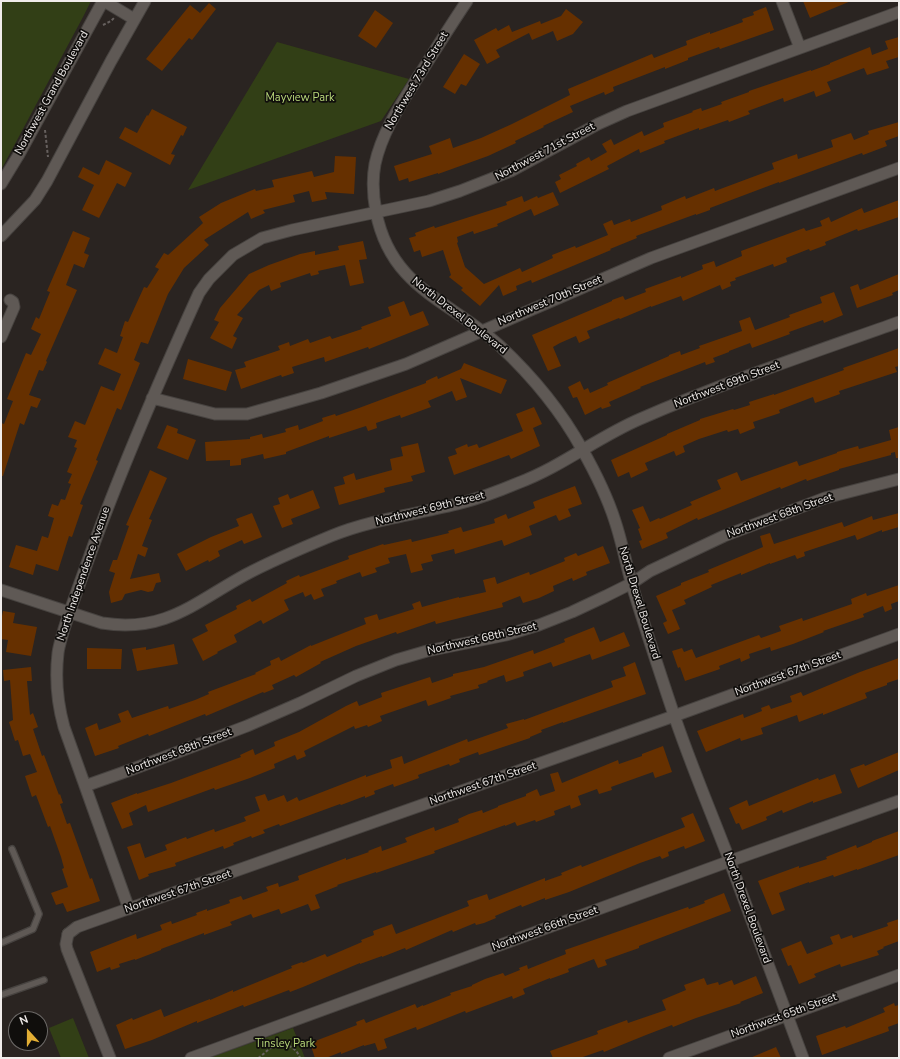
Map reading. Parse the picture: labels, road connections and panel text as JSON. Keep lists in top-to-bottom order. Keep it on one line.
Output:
{"streets":{"street":["Northwest 73rd Street","Northwest Grand Boulevard","Northwest 71st Street","Northwest 70th Street","North Drexel Boulevard","Northwest 69th Street","Northwest 68th Street","North Independence Avenue","Northwest 67th Street","Northwest 66th Street","Northwest 65th Street"]},"crossings":[["Northwest 73rd Street","Northwest 71st Street"],["Northwest 73rd Street","North Drexel Boulevard"],["Northwest 71st Street","North Drexel Boulevard"],["Northwest 71st Street","North Independence Avenue"],["Northwest 70th Street","North Drexel Boulevard"],["Northwest 70th Street","North Independence Avenue"],["North Drexel Boulevard","Northwest 69th Street"],["North Drexel Boulevard","Northwest 68th Street"],["North Drexel Boulevard","Northwest 67th Street"],["North Drexel Boulevard","Northwest 66th Street"],["North Drexel Boulevard","Northwest 65th Street"],["Northwest 69th Street","North Independence Avenue"],["Northwest 68th Street","North Independence Avenue"],["North Independence Avenue","Northwest 67th Street"]],"parks":["Mayview Park","Tinsley Park"],"north":"top"}
